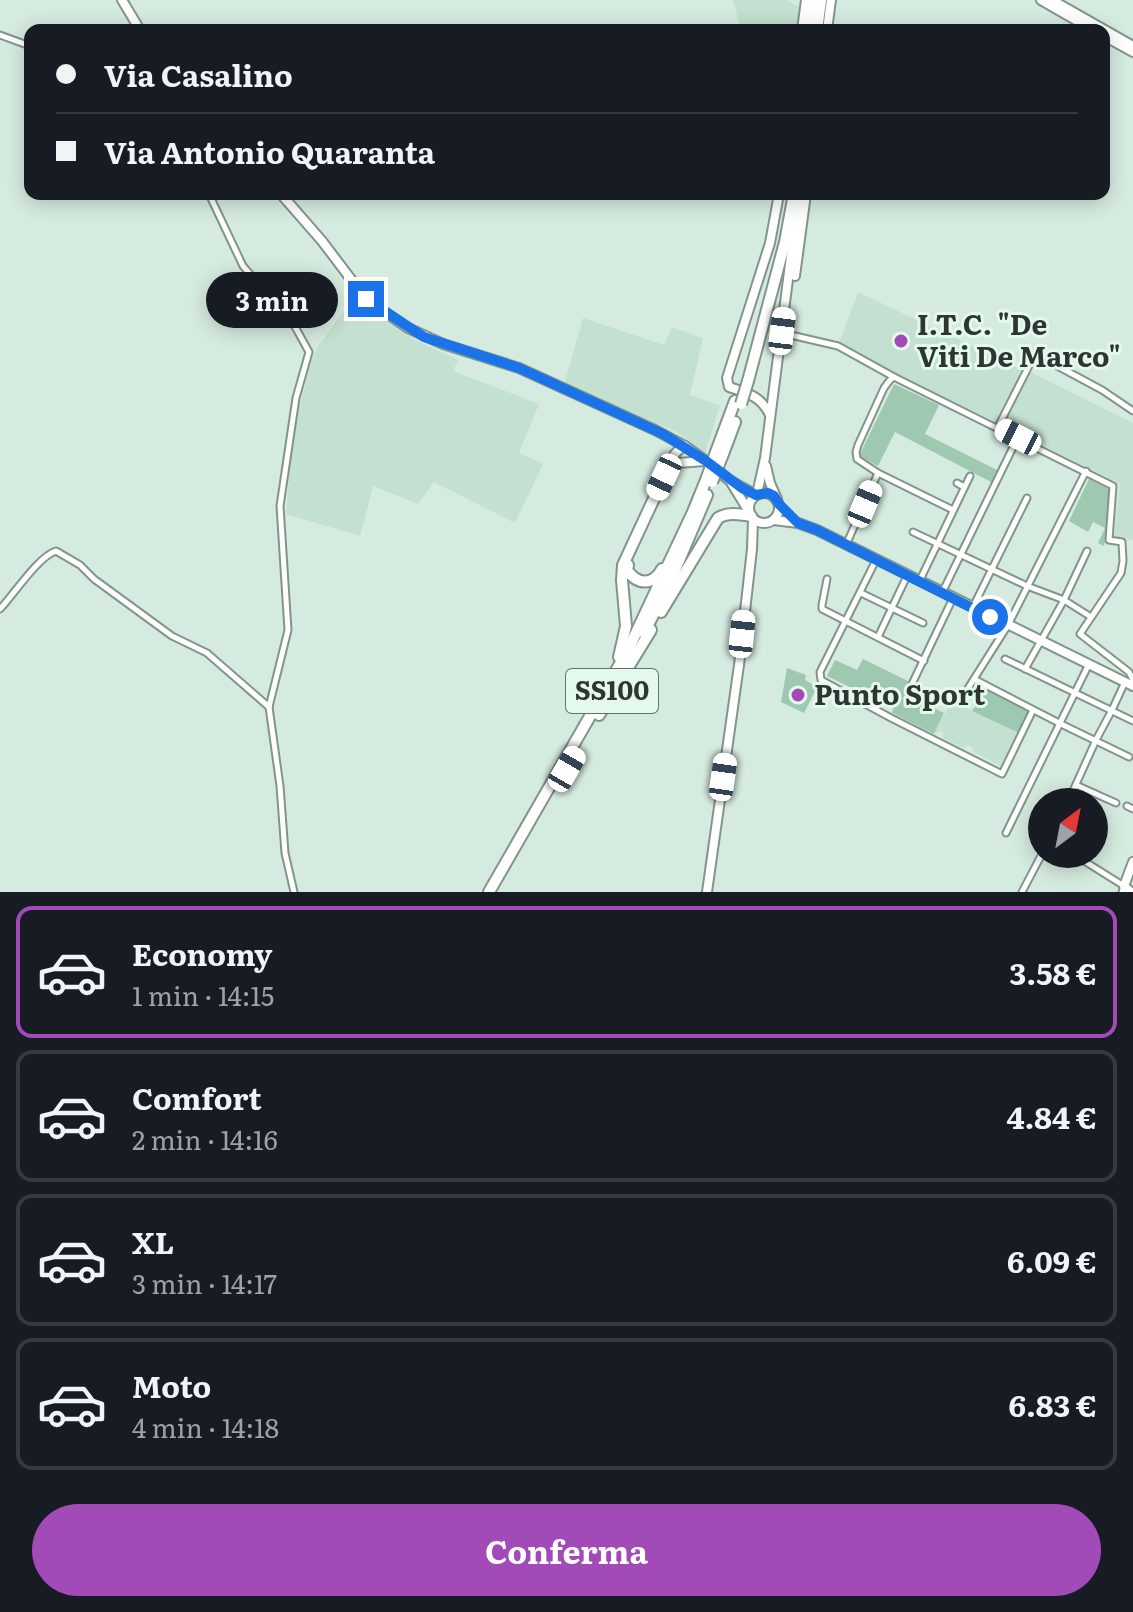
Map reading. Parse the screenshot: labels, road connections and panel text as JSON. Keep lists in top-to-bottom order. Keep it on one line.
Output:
{"streets":{"highway":["SS100"]},"places":["I.T.C. \"De Viti De Marco\"","Punto Sport"],"north":"top right","page":{"banner":["Via Casalino","Via Antonio Quaranta"],"bubble":"3 min","list":[{"name":"Economy","note":"1 min · 14:15","value":"3.58 €"},{"name":"Comfort","note":"2 min · 14:16","value":"4.84 €"},{"name":"XL","note":"3 min · 14:17","value":"6.09 €"},{"name":"Moto","note":"4 min · 14:18","value":"6.83 €"}],"buttons":"Conferma"}}
